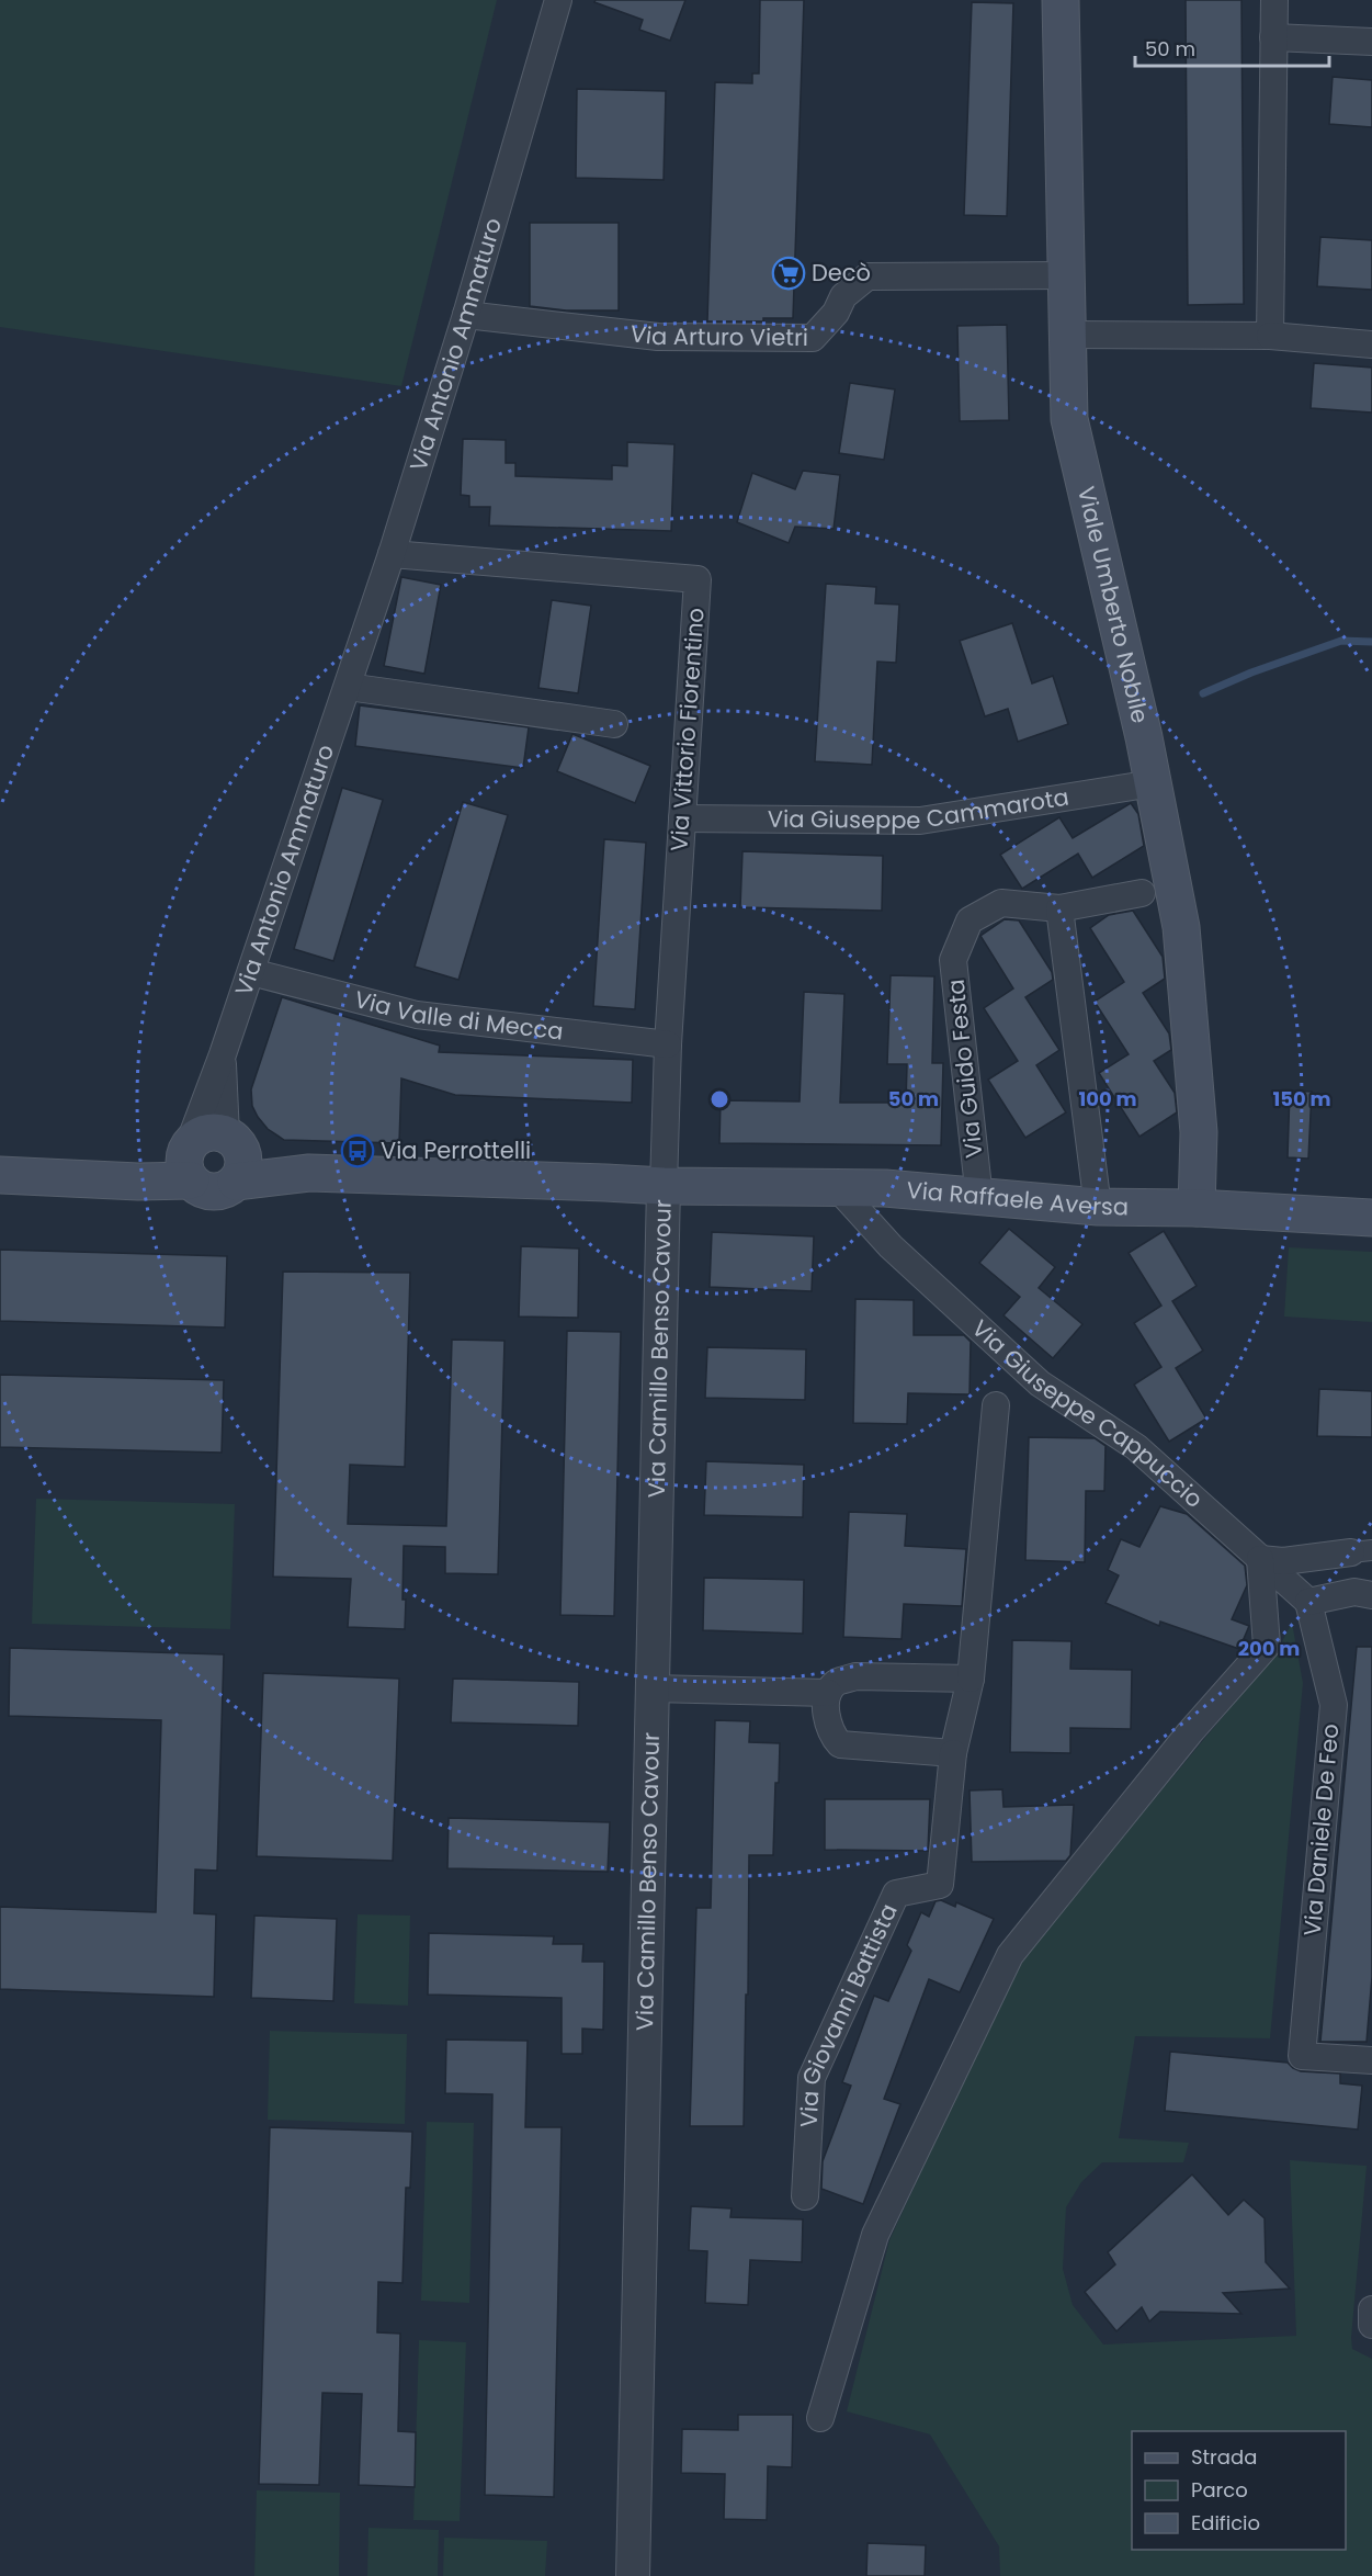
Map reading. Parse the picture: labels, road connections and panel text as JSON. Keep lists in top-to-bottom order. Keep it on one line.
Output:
{"streets":{"main road":["Viale Umberto Nobile","Via Raffaele Aversa"],"street":["Via Arturo Vietri","Via Antonio Ammaturo","Via Vittorio Fiorentino","Via Giuseppe Cammarota","Via Valle di Mecca","Via Guido Festa","Via Camillo Benso Cavour","Via Giuseppe Cappuccio","Via Daniele De Feo","Via Giovanni Battista"]},"crossings":[["Via Arturo Vietri","Via Antonio Ammaturo"],["Via Arturo Vietri","Viale Umberto Nobile"],["Via Antonio Ammaturo","Via Vittorio Fiorentino"],["Via Antonio Ammaturo","Via Valle di Mecca"],["Via Antonio Ammaturo","Via Raffaele Aversa"],["Viale Umberto Nobile","Via Giuseppe Cammarota"],["Viale Umberto Nobile","Via Guido Festa"],["Viale Umberto Nobile","Via Raffaele Aversa"],["Via Vittorio Fiorentino","Via Giuseppe Cammarota"],["Via Vittorio Fiorentino","Via Valle di Mecca"],["Via Vittorio Fiorentino","Via Raffaele Aversa"],["Via Vittorio Fiorentino","Via Camillo Benso Cavour"],["Via Guido Festa","Via Raffaele Aversa"],["Via Raffaele Aversa","Via Camillo Benso Cavour"],["Via Raffaele Aversa","Via Giuseppe Cappuccio"],["Via Giuseppe Cappuccio","Via Daniele De Feo"]],"places":{"supermarket":["Decò"],"bus stop":["Via Perrottelli"]},"legend":["Strada","Parco","Edificio"],"scale_bar":"50 m","rings":["50 m","100 m","150 m","200 m"]}
